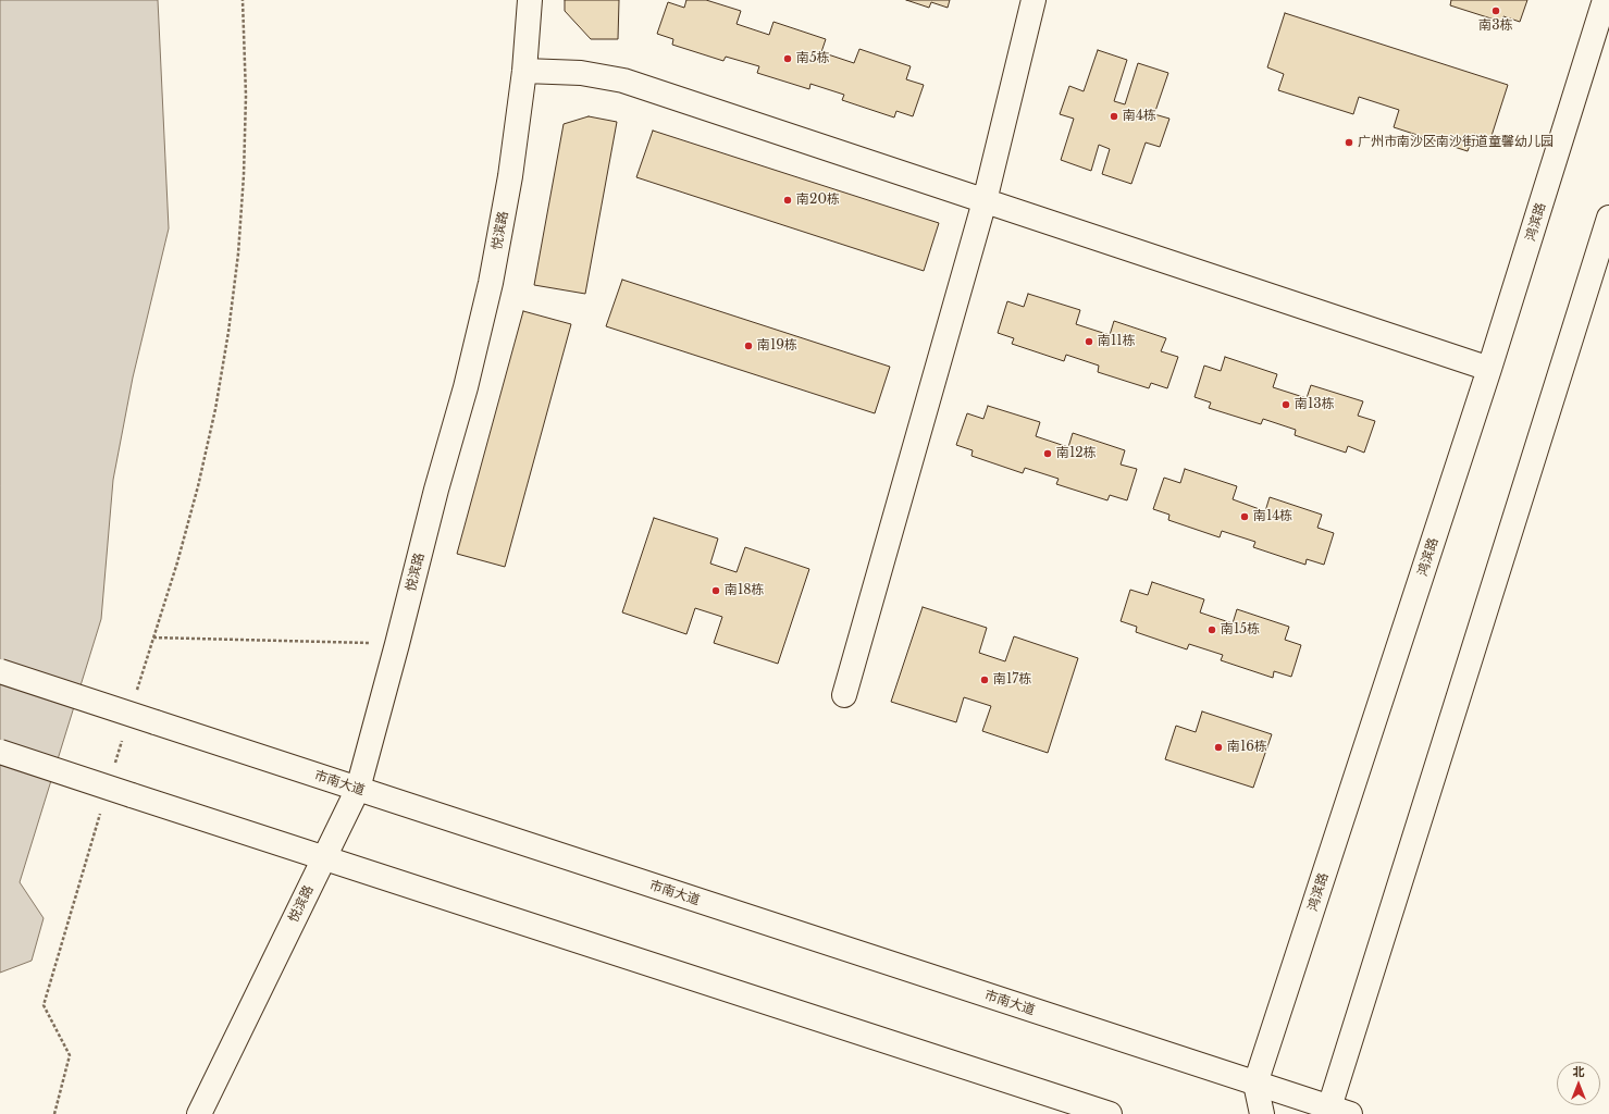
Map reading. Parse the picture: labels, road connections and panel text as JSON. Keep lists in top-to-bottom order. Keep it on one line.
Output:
{"streets":{"street":["鸿滨路","悦滨路","市南大道"]},"crossings":[["鸿滨路","市南大道"],["悦滨路","市南大道"]],"places":["南3栋","南5栋","南4栋","广州市南沙区南沙街道童馨幼儿园","南20栋","南11栋","南19栋","南13栋","南12栋","南14栋","南18栋","南15栋","南17栋","南16栋"],"north":"top"}
